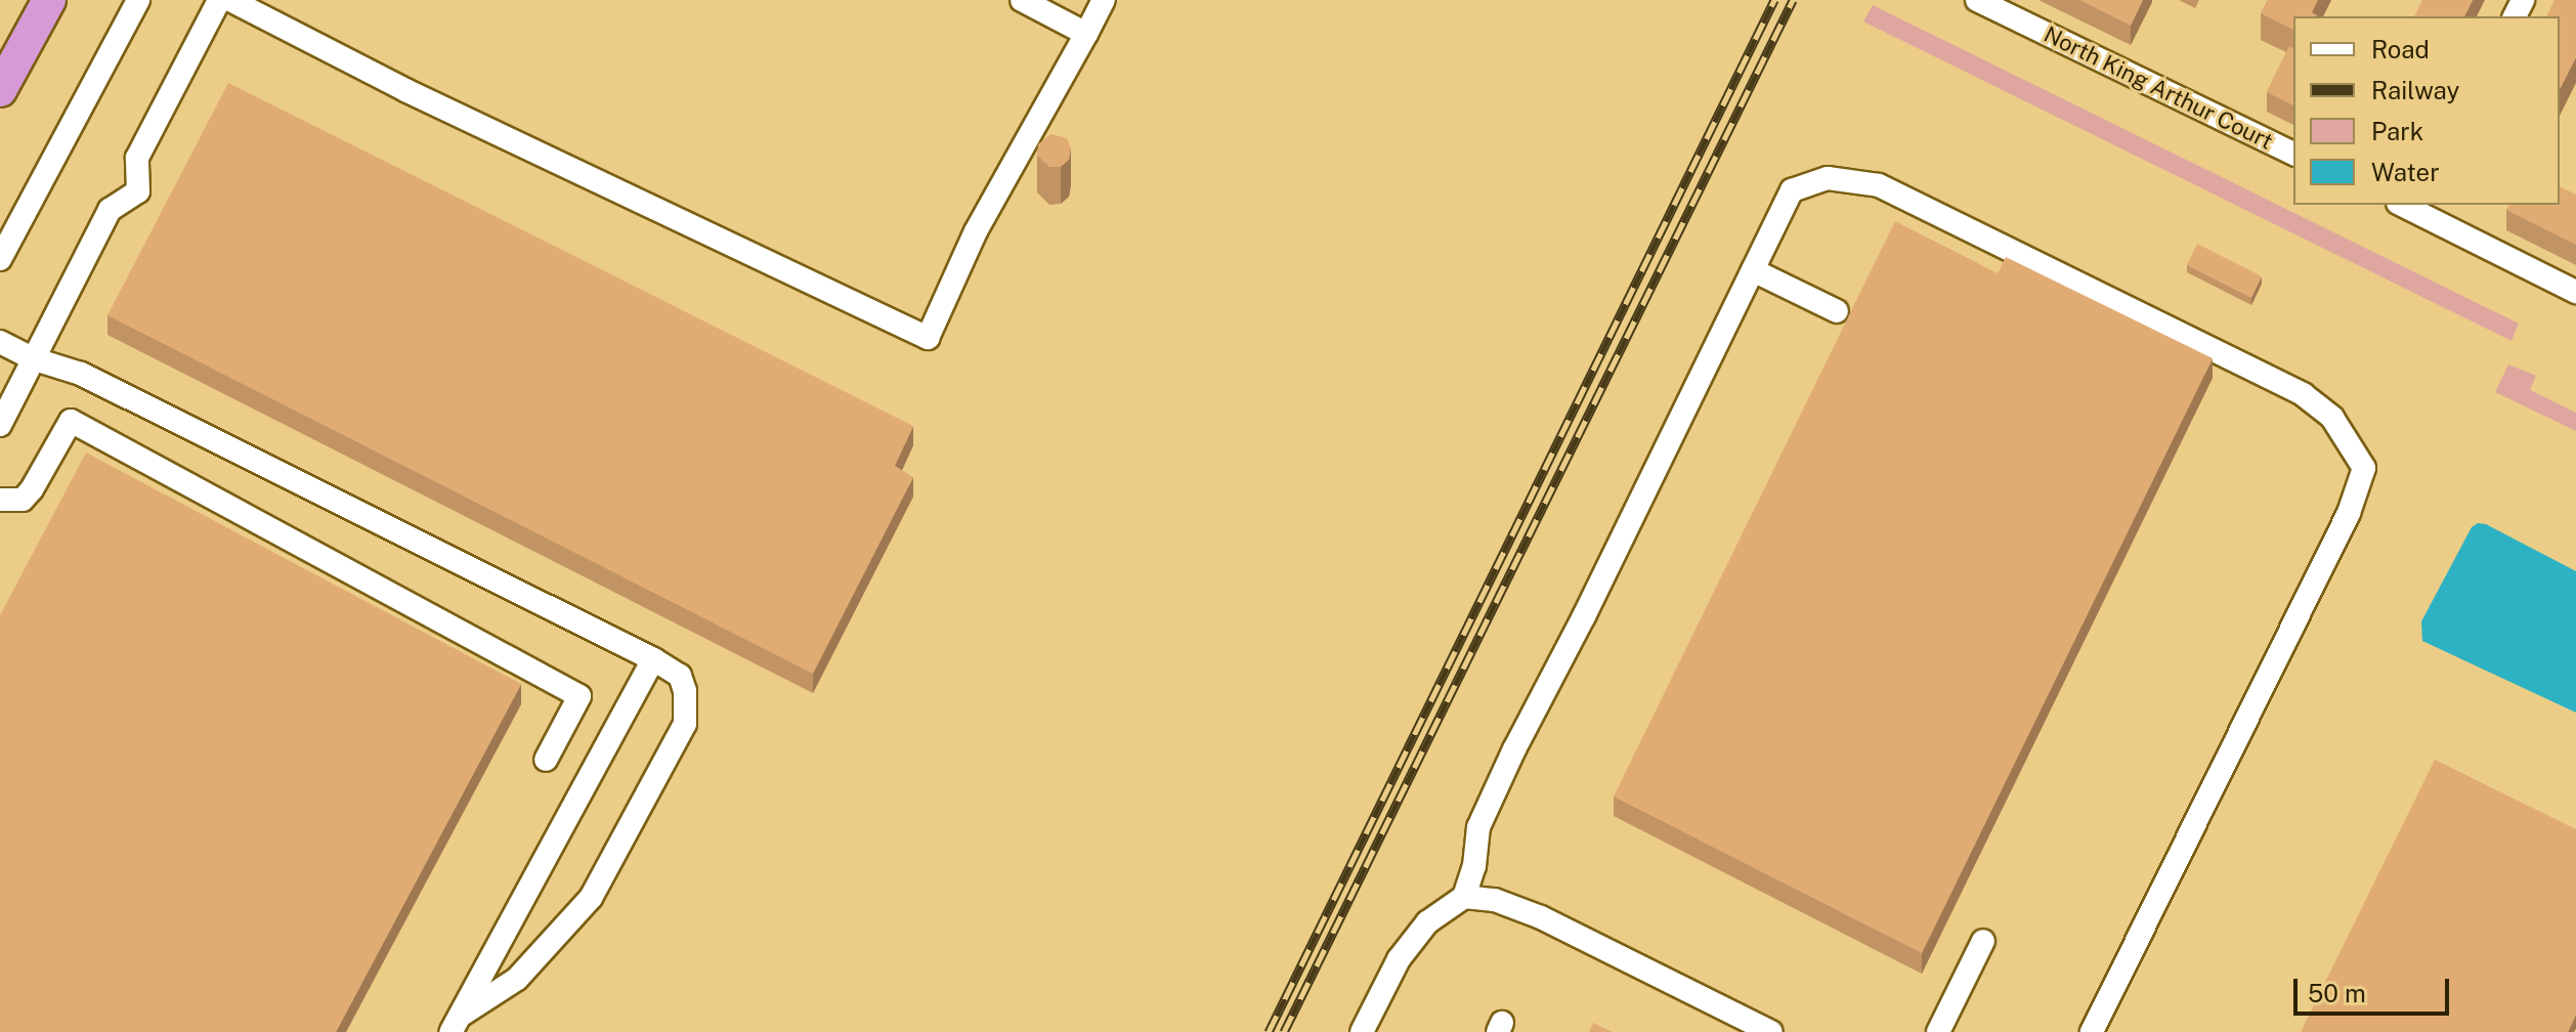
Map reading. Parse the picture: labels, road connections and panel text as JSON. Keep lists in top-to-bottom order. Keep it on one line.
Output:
{"streets":{"street":["North King Arthur Court"]},"legend":["Road","Railway","Park","Water"],"scale_bar":"50 m"}
